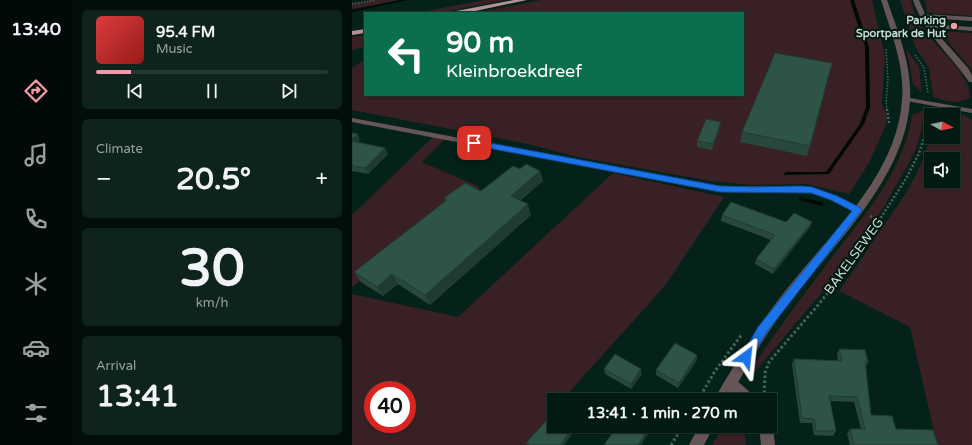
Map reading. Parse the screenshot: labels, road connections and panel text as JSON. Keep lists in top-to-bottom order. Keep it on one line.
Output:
{"streets":{"street":["BAKELSEWEG"]},"places":["Parking Sportpark de Hut"],"north":"right","page":{"tabs":"13:40","turn":["90 m","Kleinbroekdreef"],"song":["95.4 FM","Music"],"tile":["Climate",["30","km/h"],["Arrival","13:41"]],"heat":["−","20.5°","+"],"limit":"40","trip":"13:41 · 1 min · 270 m"}}
